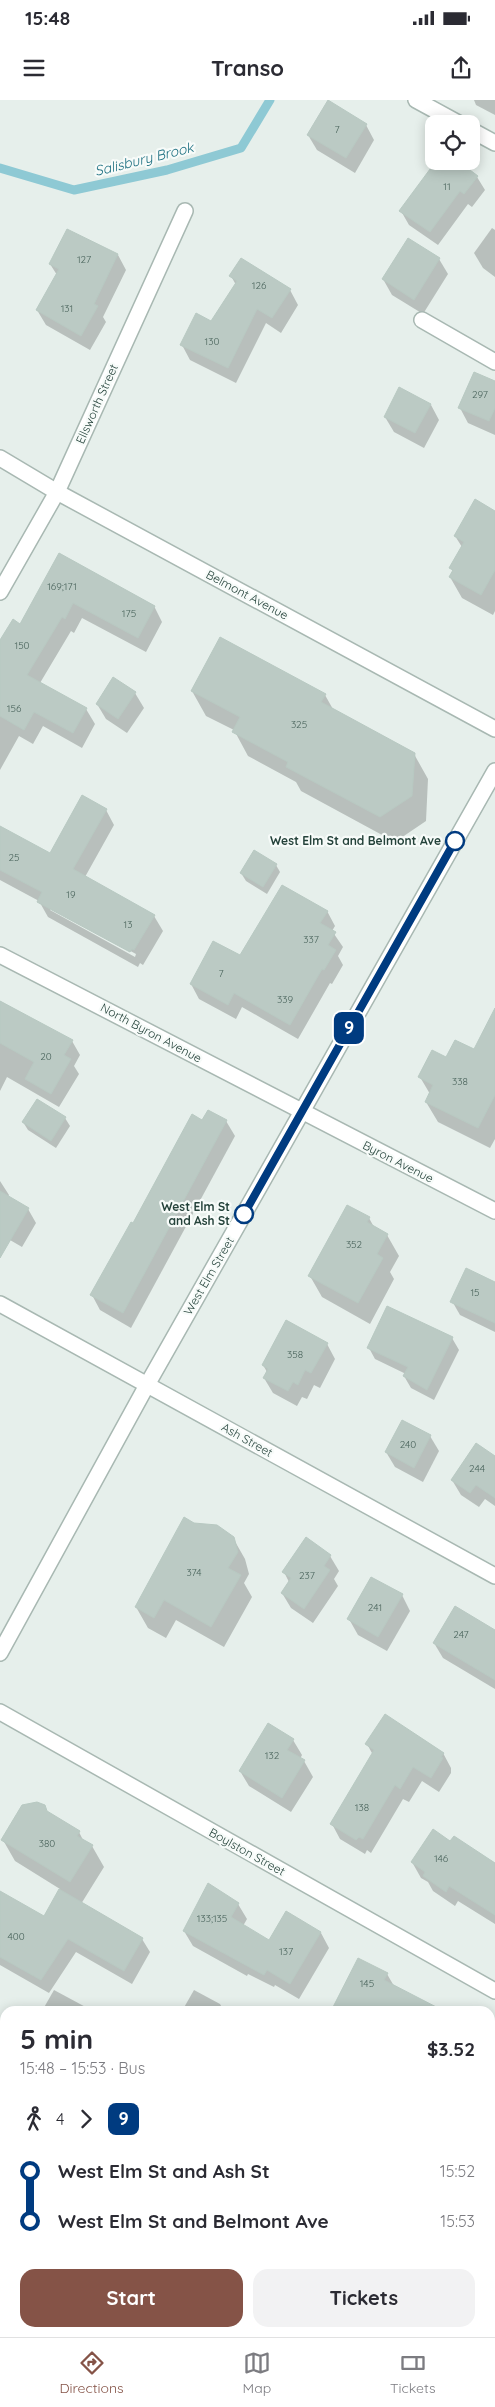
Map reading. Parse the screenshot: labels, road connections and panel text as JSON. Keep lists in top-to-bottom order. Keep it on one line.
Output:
{"streets":{"street":["Ellsworth Street","Belmont Avenue","North Byron Avenue","Byron Avenue","West Elm Street","Ash Street","Boylston Street"]},"crossings":[["Ellsworth Street","Belmont Avenue"],["North Byron Avenue","Byron Avenue"],["North Byron Avenue","West Elm Street"],["Byron Avenue","West Elm Street"],["West Elm Street","Ash Street"]],"water":["Salisbury Brook"],"places":["West Elm St and Belmont Ave","West Elm St and Ash St"],"lines":["bus line 9"],"house_numbers":["7","11","127","126","131","130","297","169;171","175","150","156","325","25","19","13","337","7","339","20","338","352","15","358","240","244","374","237","241","247","132","138","380","146","133;135","400","137","145"],"page":{"status":"15:48","header":"Transo","on_map":"9","heading":["5 min","15:48 – 15:53 · Bus","$3.52"],"legs":["4","9"],"list":[{"name":"West Elm St and Ash St","value":"15:52"},{"name":"West Elm St and Belmont Ave","value":"15:53"}],"buttons":["Start","Tickets"],"tabs":["Directions","Map","Tickets"]}}
